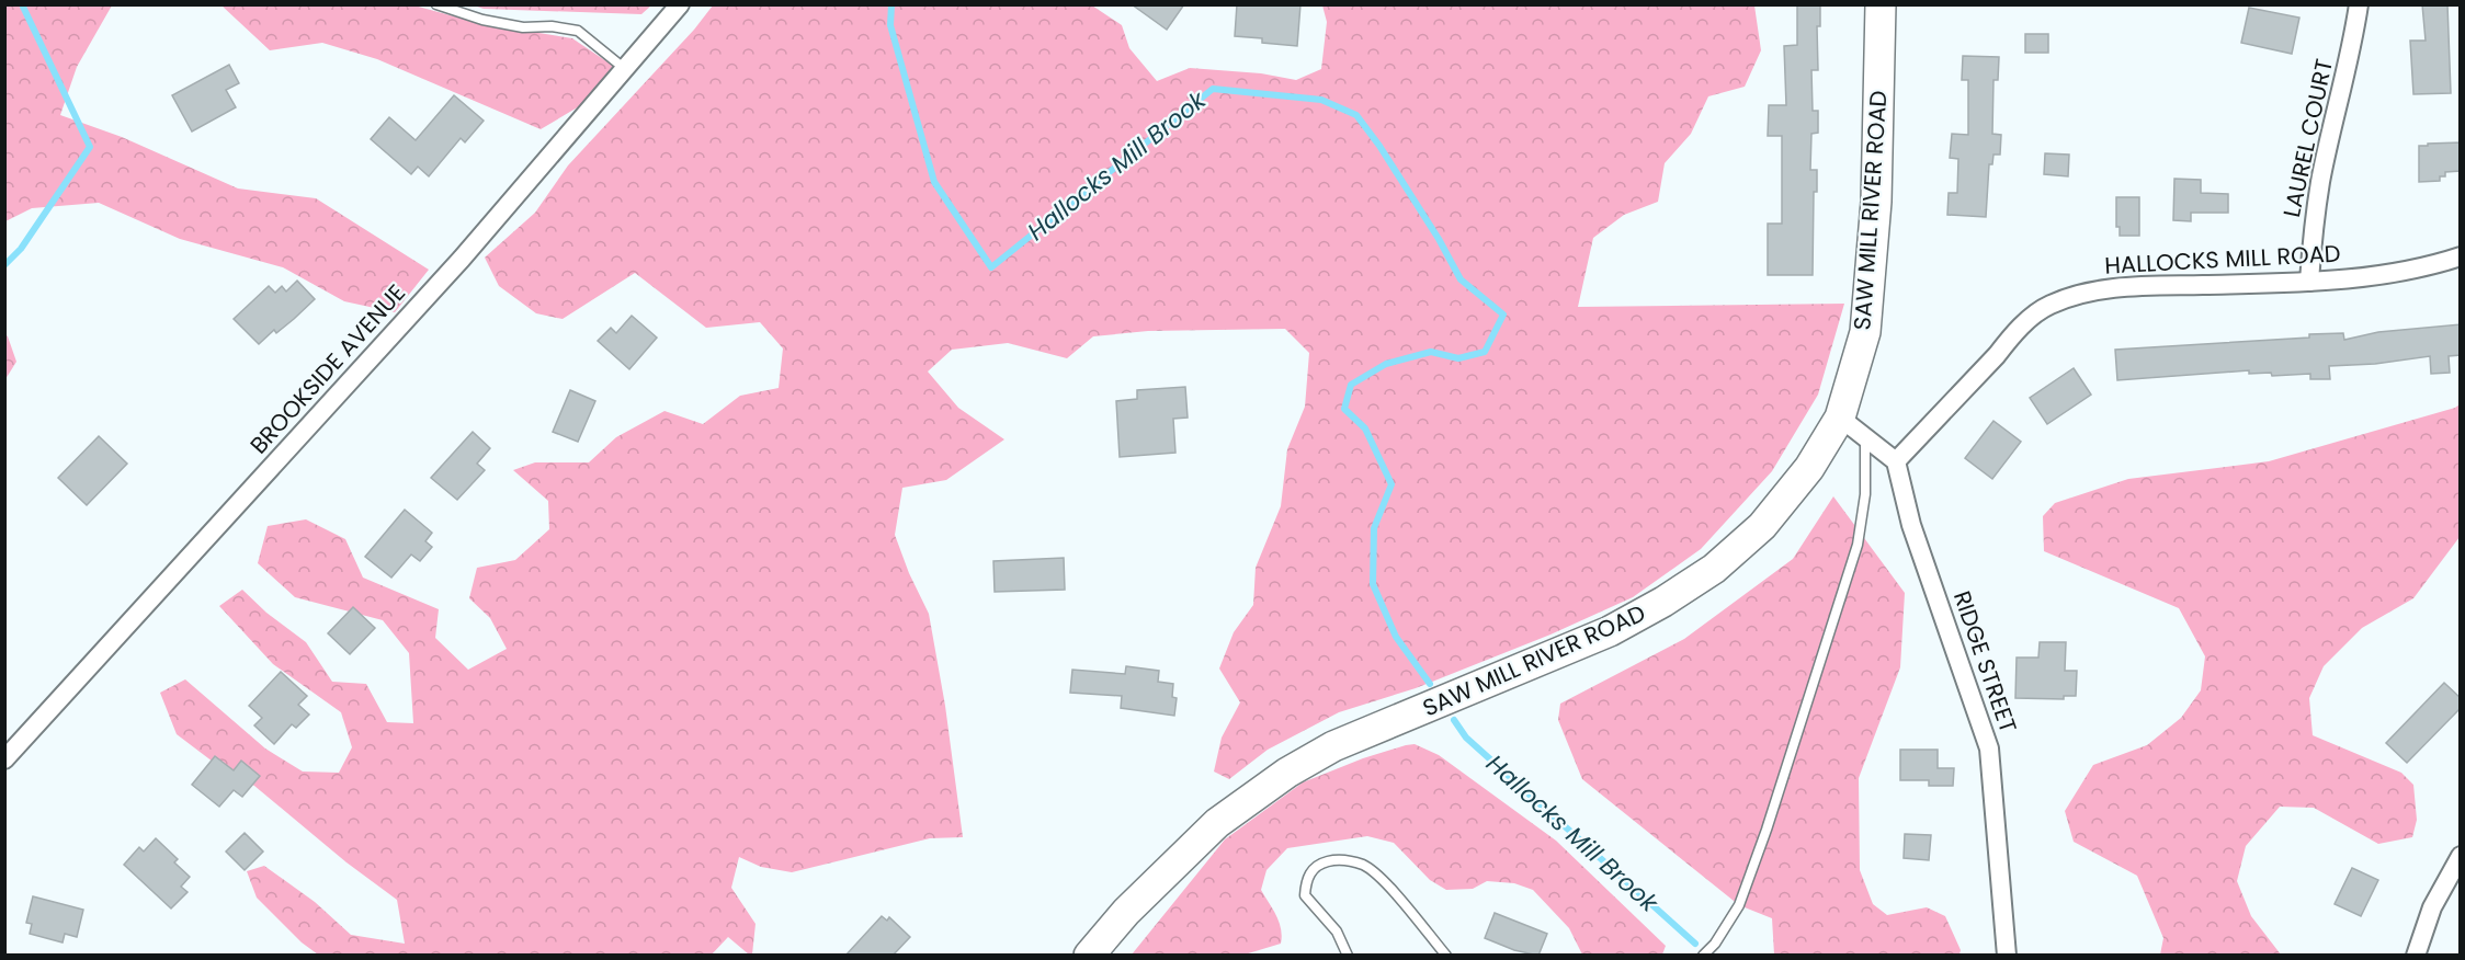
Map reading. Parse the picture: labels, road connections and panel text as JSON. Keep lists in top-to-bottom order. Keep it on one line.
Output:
{"streets":{"highway":["SAW MILL RIVER ROAD"],"street":["LAUREL COURT","HALLOCKS MILL ROAD","BROOKSIDE AVENUE","RIDGE STREET"]},"crossings":[["LAUREL COURT","HALLOCKS MILL ROAD"],["HALLOCKS MILL ROAD","RIDGE STREET"]],"water":["Hallocks Mill Brook"]}
